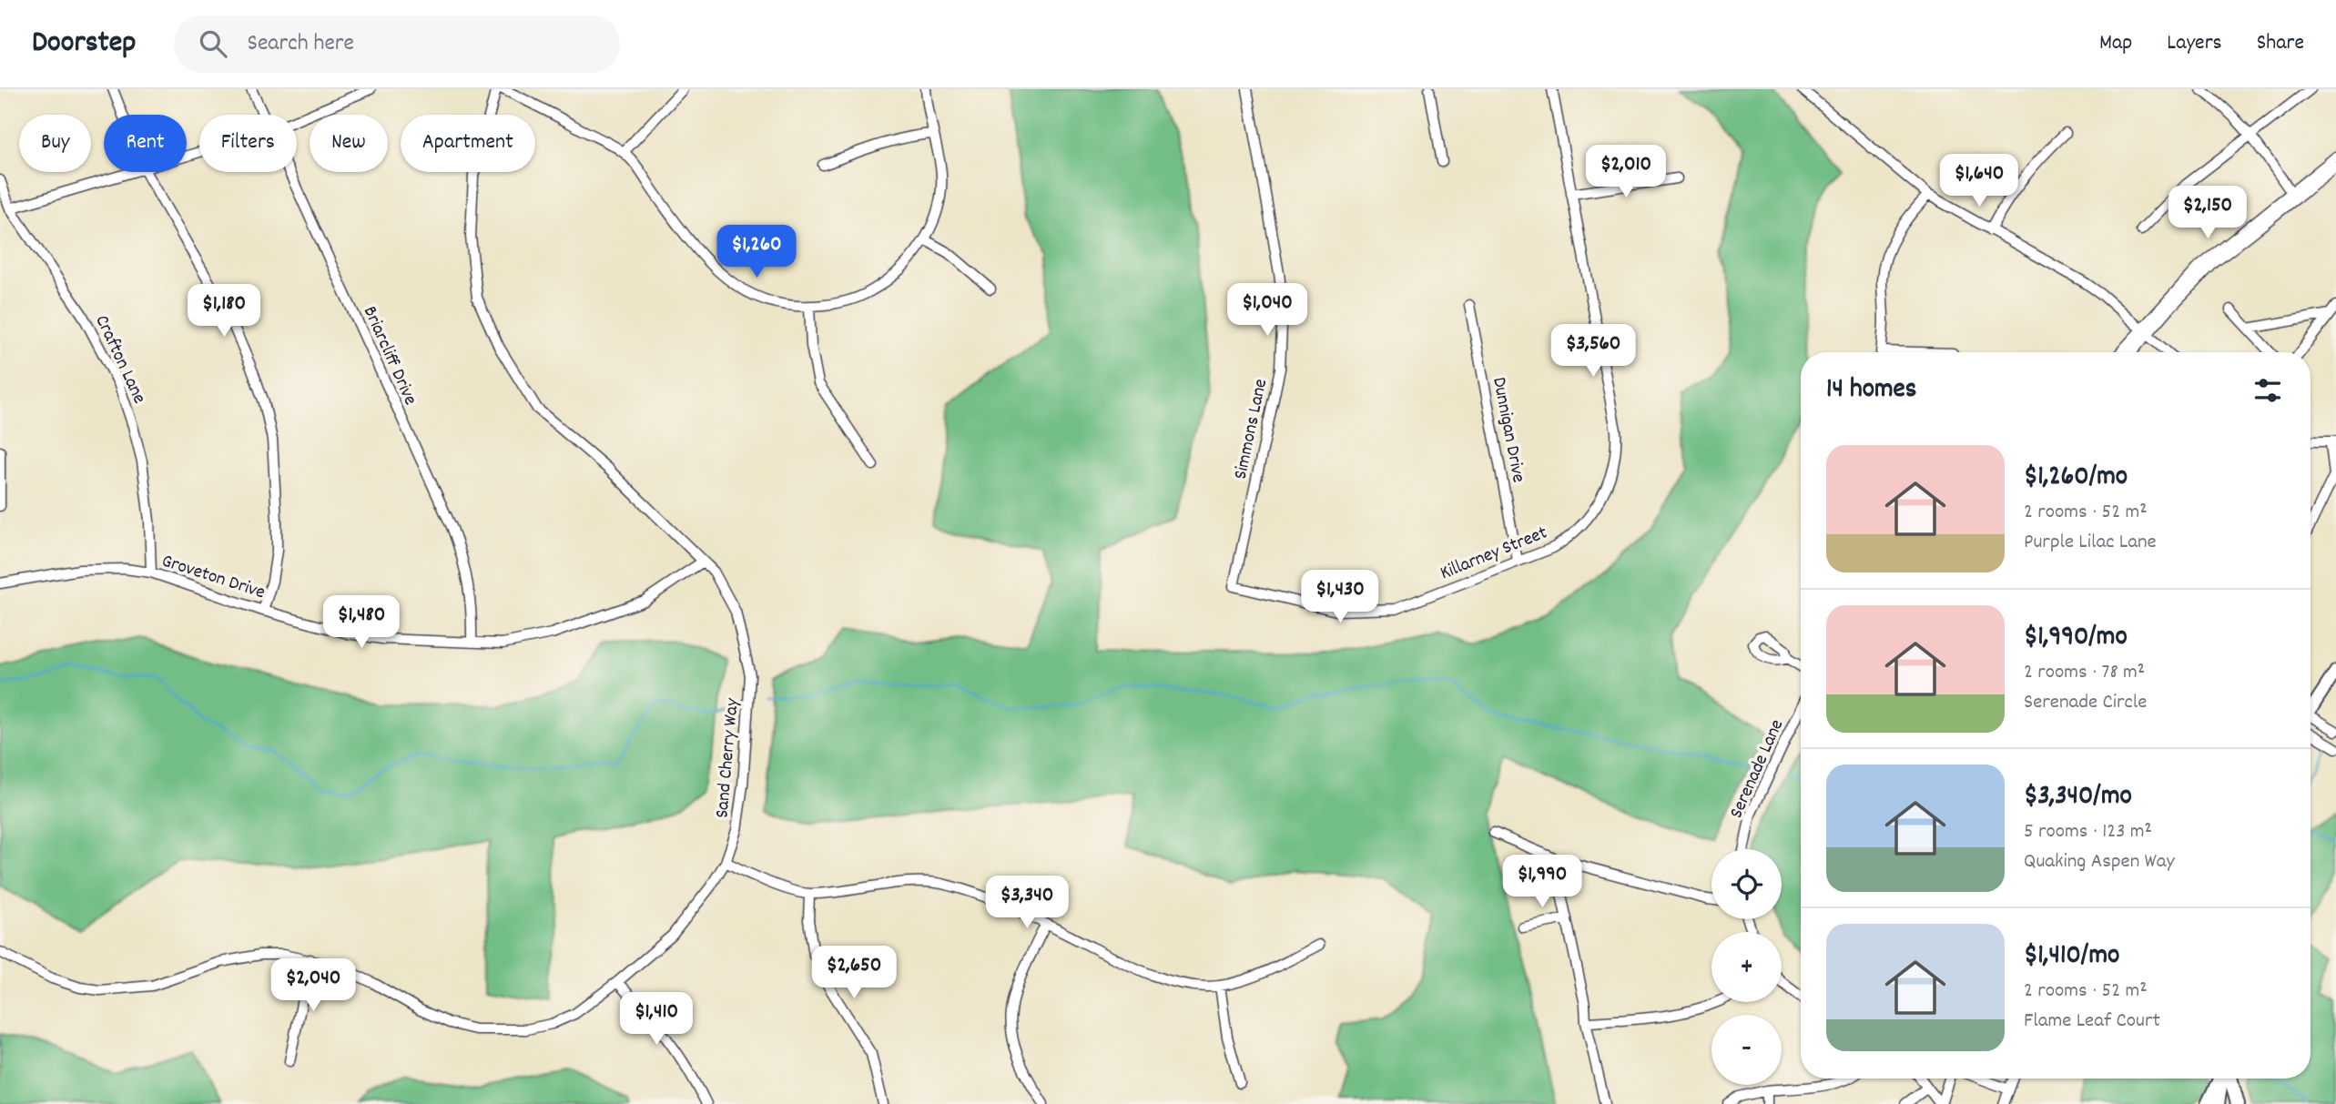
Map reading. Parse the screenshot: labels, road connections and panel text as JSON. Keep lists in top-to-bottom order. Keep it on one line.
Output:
{"streets":{"street":["Briarcliff Drive","Crafton Lane","Simmons Lane","Dunnigan Drive","Killarney Street","Groveton Drive","Sand Cherry Way","Serenade Lane"]},"crossings":[["Briarcliff Drive","Groveton Drive"],["Crafton Lane","Groveton Drive"],["Simmons Lane","Killarney Street"],["Dunnigan Drive","Killarney Street"],["Groveton Drive","Sand Cherry Way"]],"page":{"header":"Doorstep","search":"Search here","nav":["Map","Layers","Share"],"chip":["Buy","Rent","Filters","New","Apartment"],"price":["$2,010","$1,640","$2,150","$1,260","$1,040","$1,180","$3,560","$1,430","$1,480","$1,990","$3,340","$2,650","$2,040","$1,410"],"heading":"14 homes","list":[{"name":"$1,260/mo","note":"2 rooms · 52 m² · Purple Lilac Lane"},{"name":"$1,990/mo","note":"2 rooms · 78 m² · Serenade Circle"},{"name":"$3,340/mo","note":"5 rooms · 123 m² · Quaking Aspen Way"},{"name":"$1,410/mo","note":"2 rooms · 52 m² · Flame Leaf Court"}],"map_buttons":["+","−"]}}
